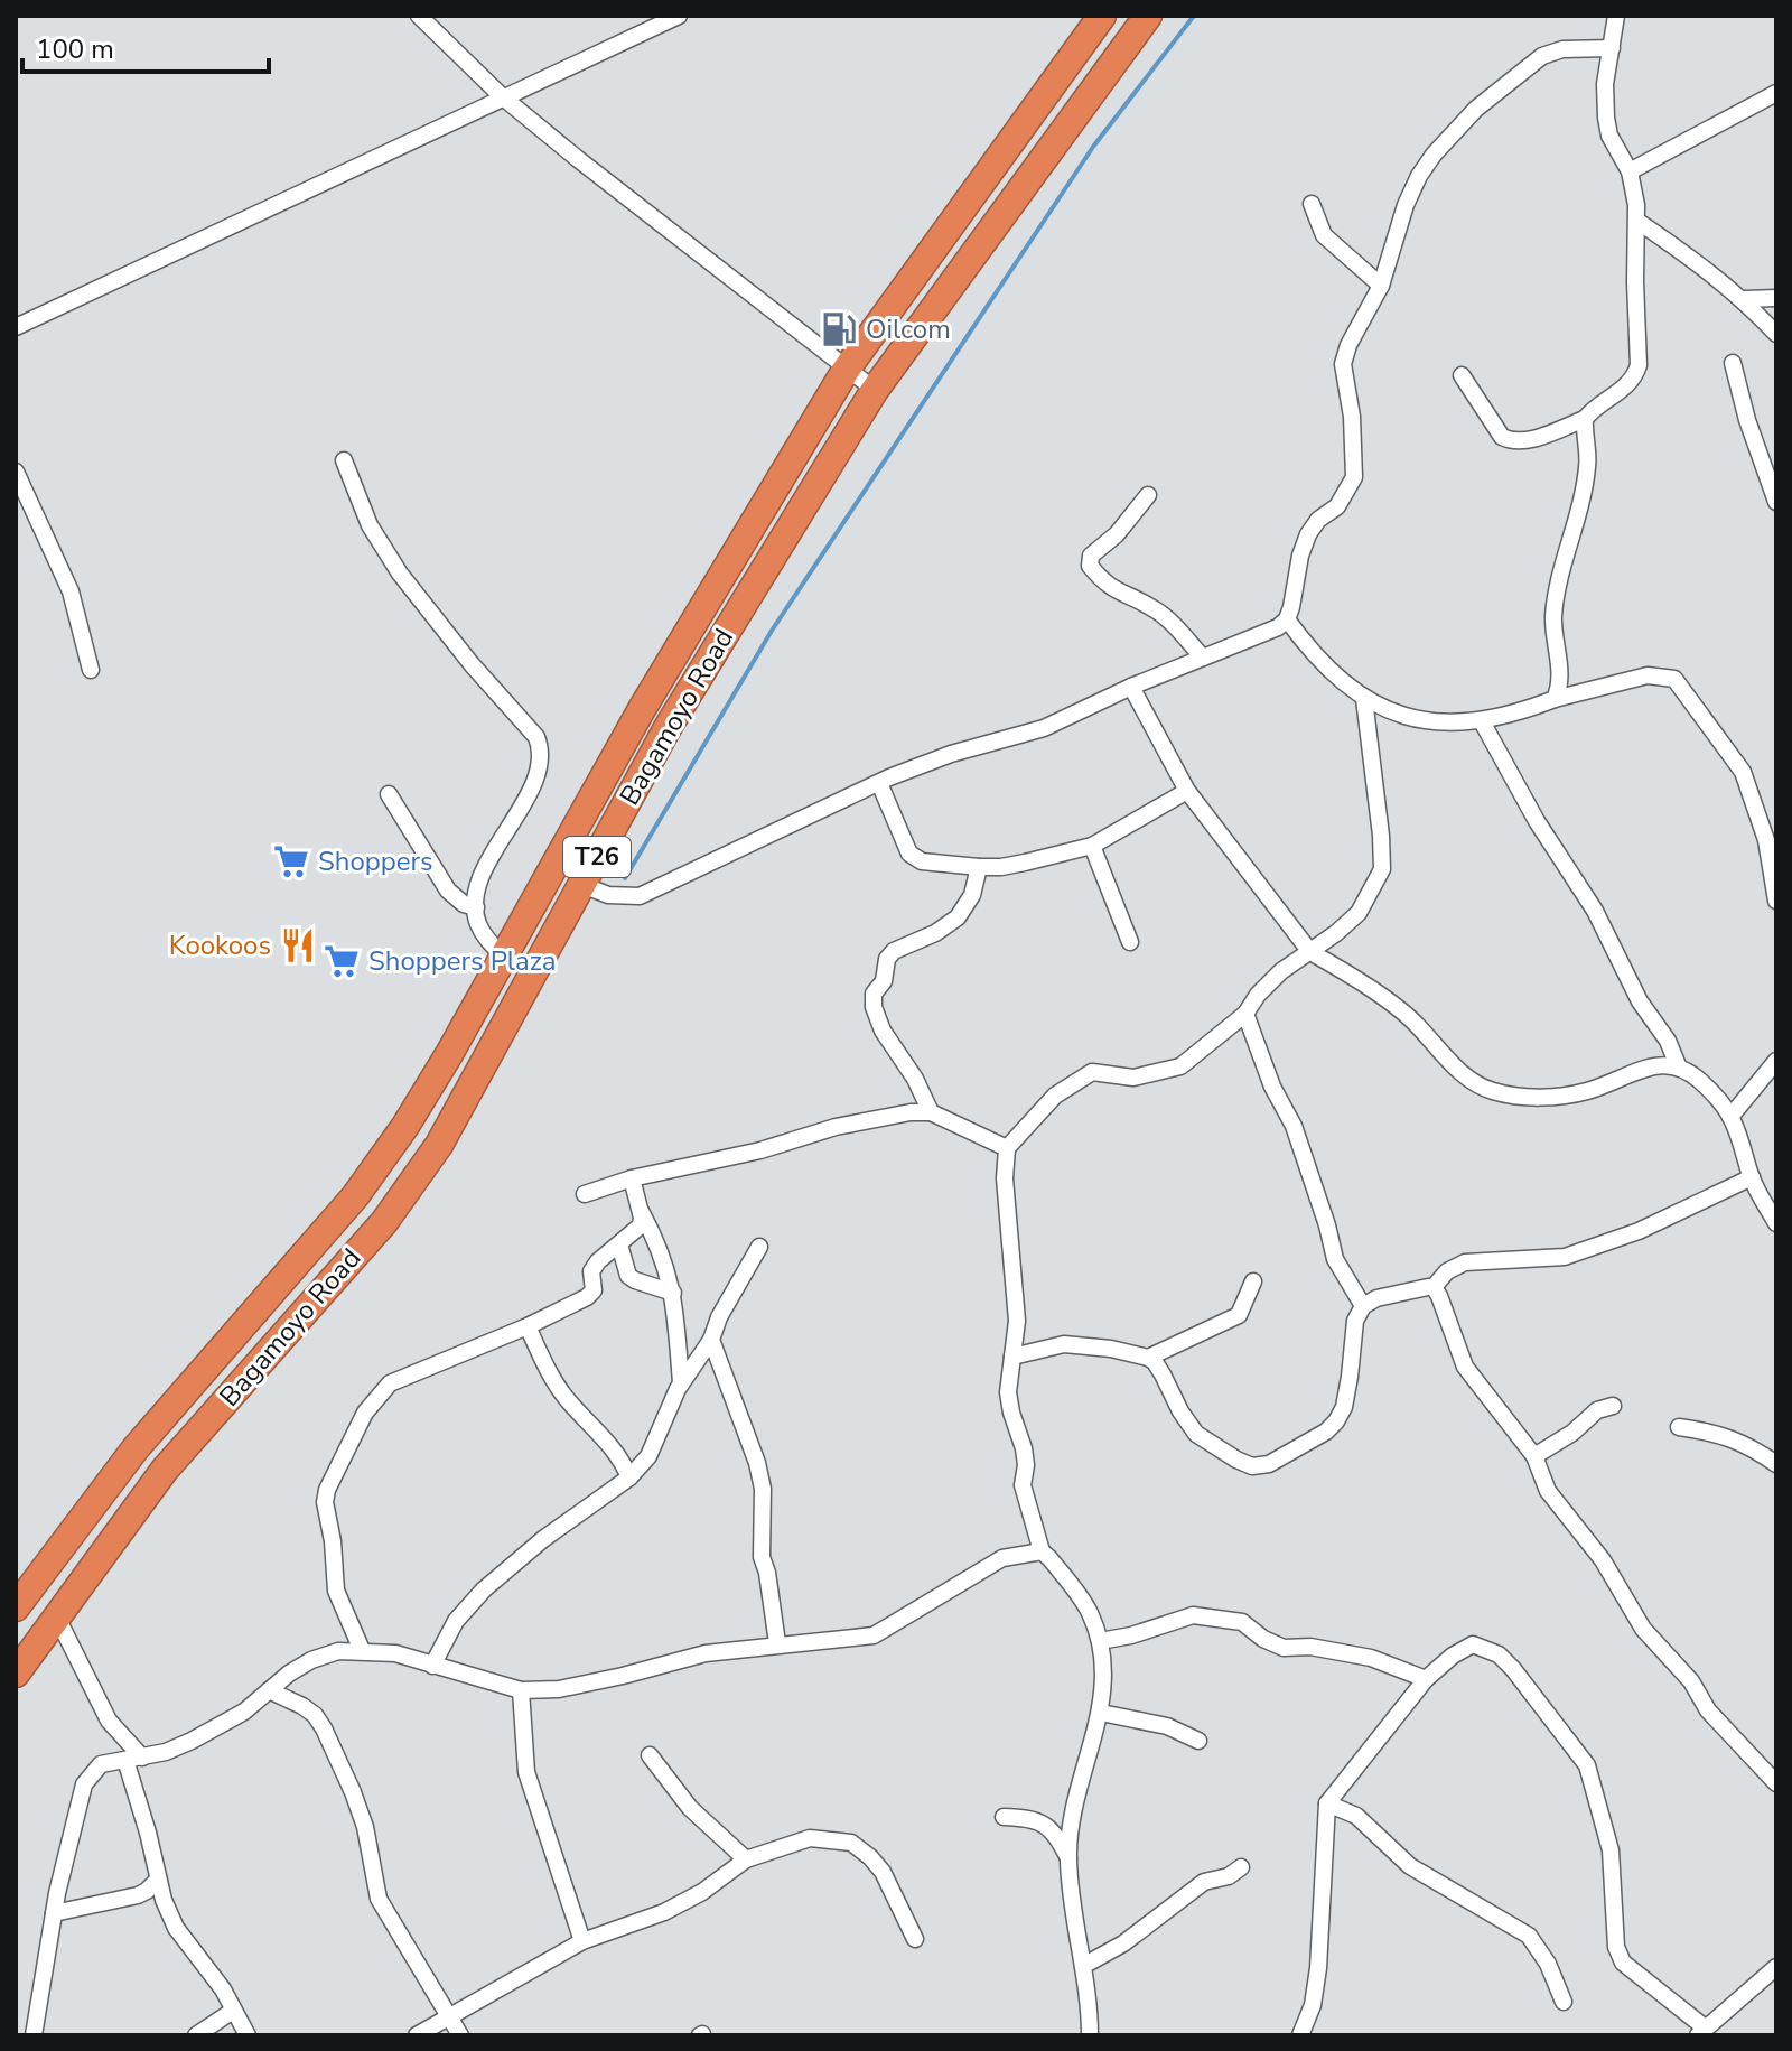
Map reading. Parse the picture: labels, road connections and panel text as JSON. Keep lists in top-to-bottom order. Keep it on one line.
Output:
{"streets":{"highway":["Bagamoyo Road","T26"]},"places":{"fuel station":["Oilcom"],"supermarket":["Shoppers","Shoppers Plaza"],"restaurant":["Kookoos"]},"scale_bar":"100 m"}
